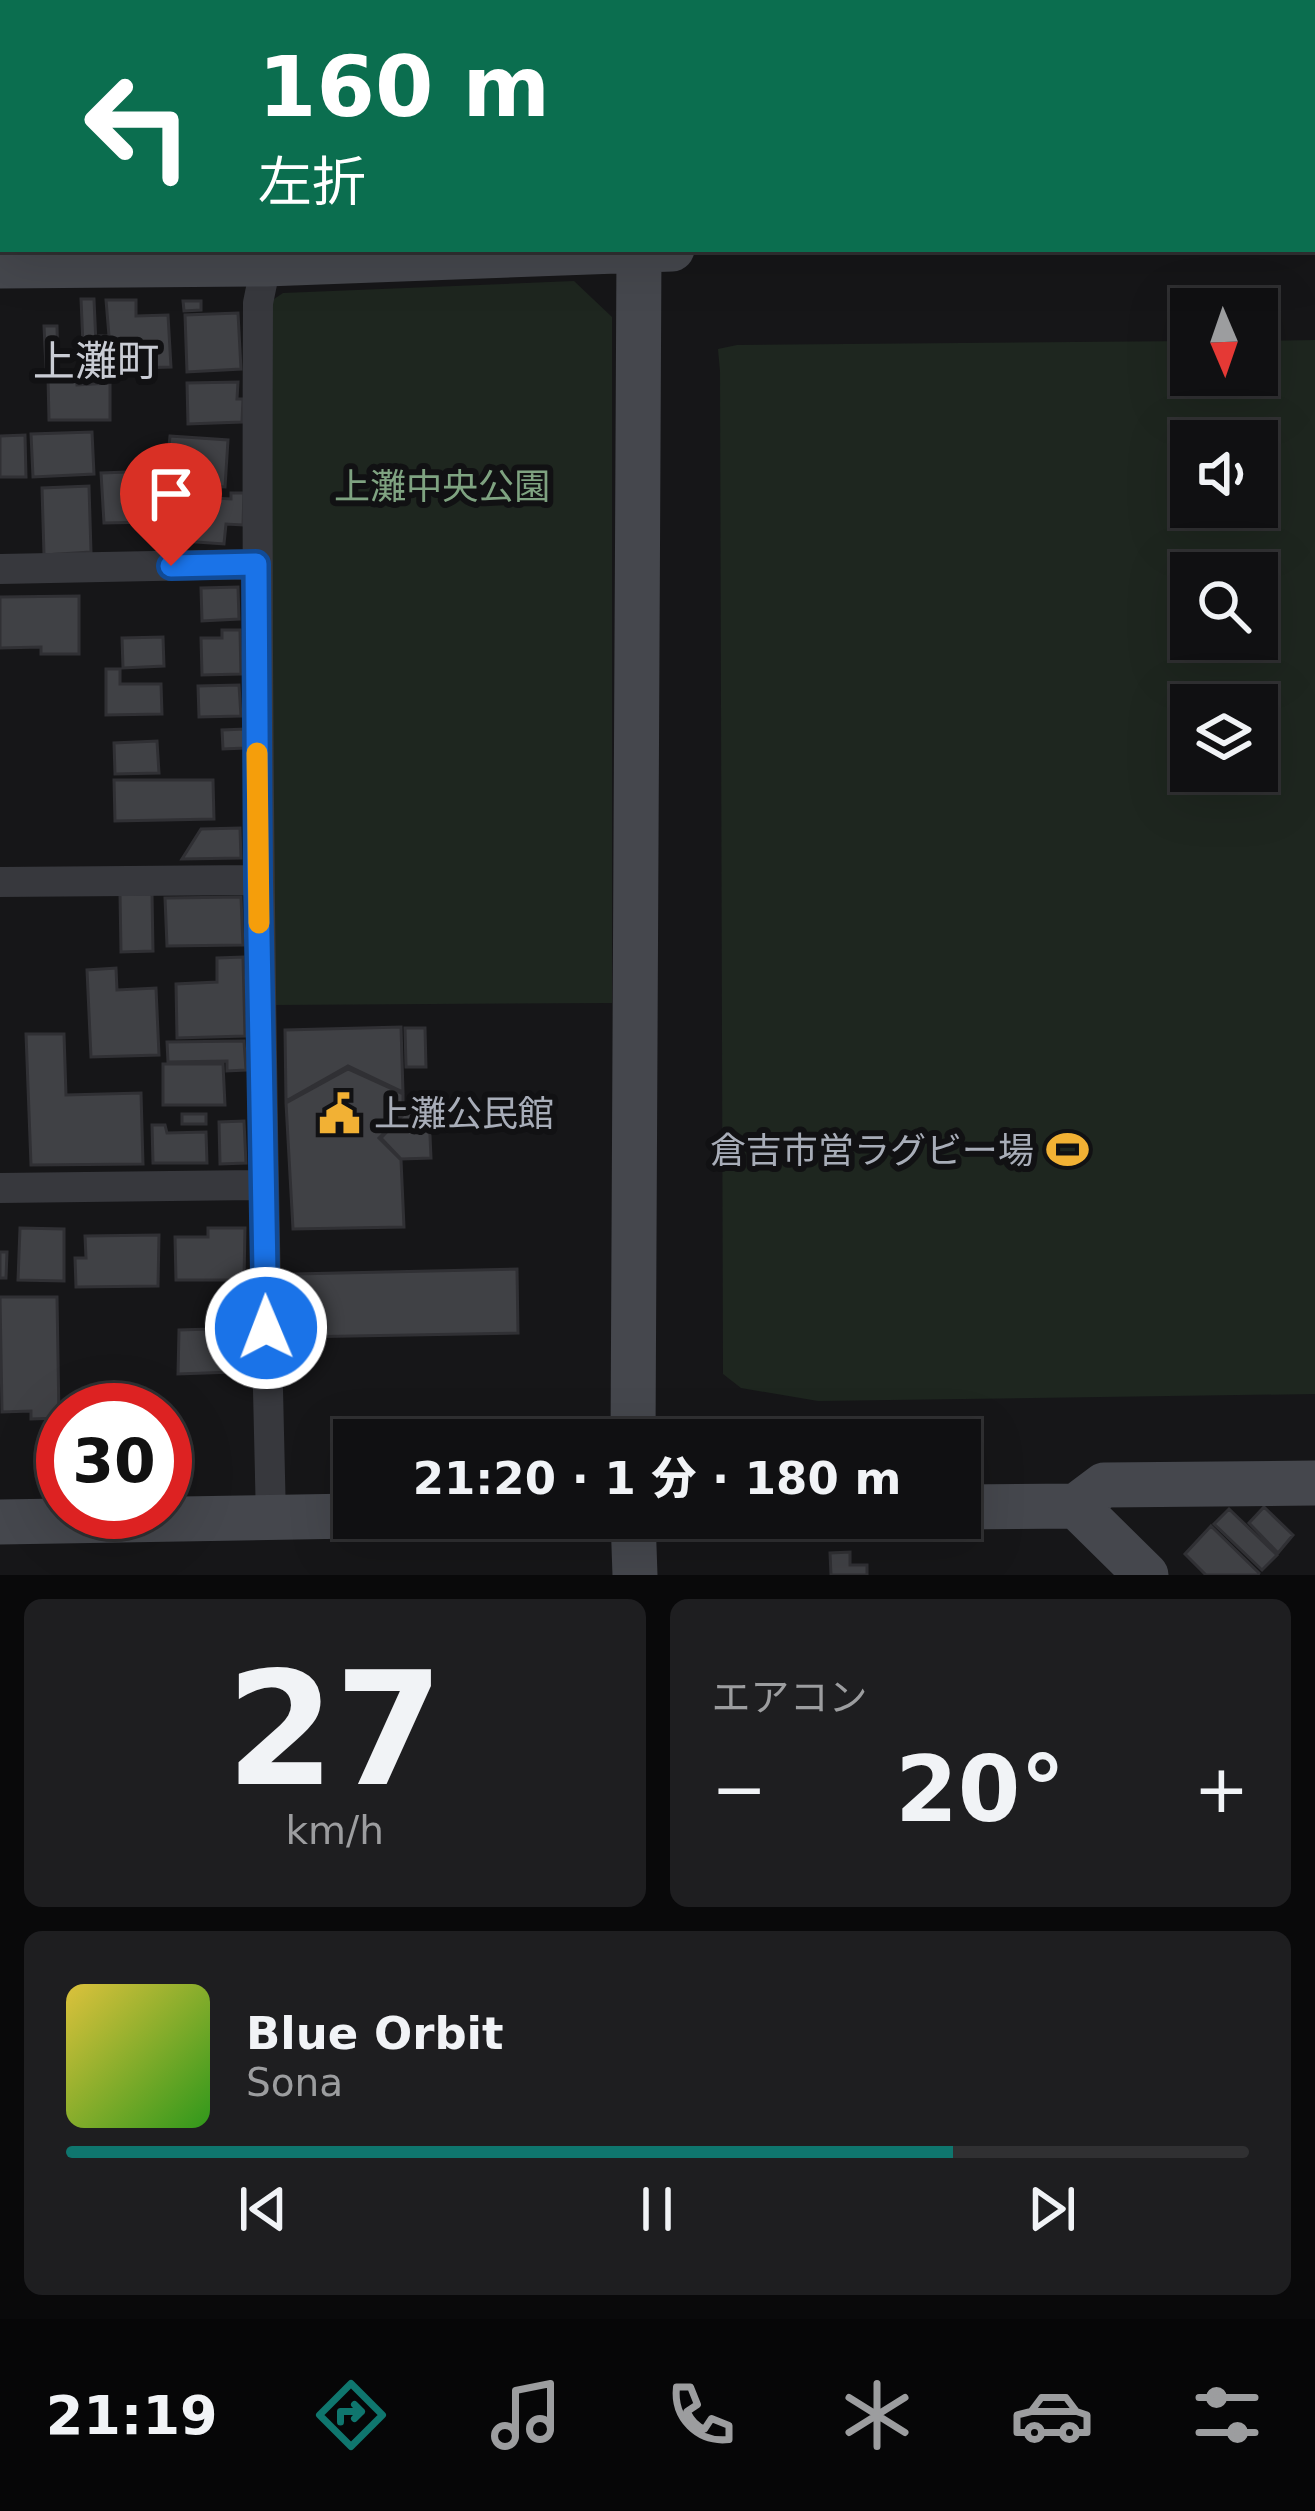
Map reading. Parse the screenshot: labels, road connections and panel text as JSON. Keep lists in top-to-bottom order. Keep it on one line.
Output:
{"districts":["上灘町"],"parks":["上灘中央公園"],"places":{"public building":["上灘公民館"],"sports":["倉吉市営ラグビー場"]},"north":"bottom","page":{"turn":["160 m","左折"],"limit":"30","trip":"21:20 · 1 分 · 180 m","tile":[["27","km/h"],"エアコン"],"heat":["−","20°","+"],"song":["Blue Orbit","Sona"],"tabs":"21:19"}}
